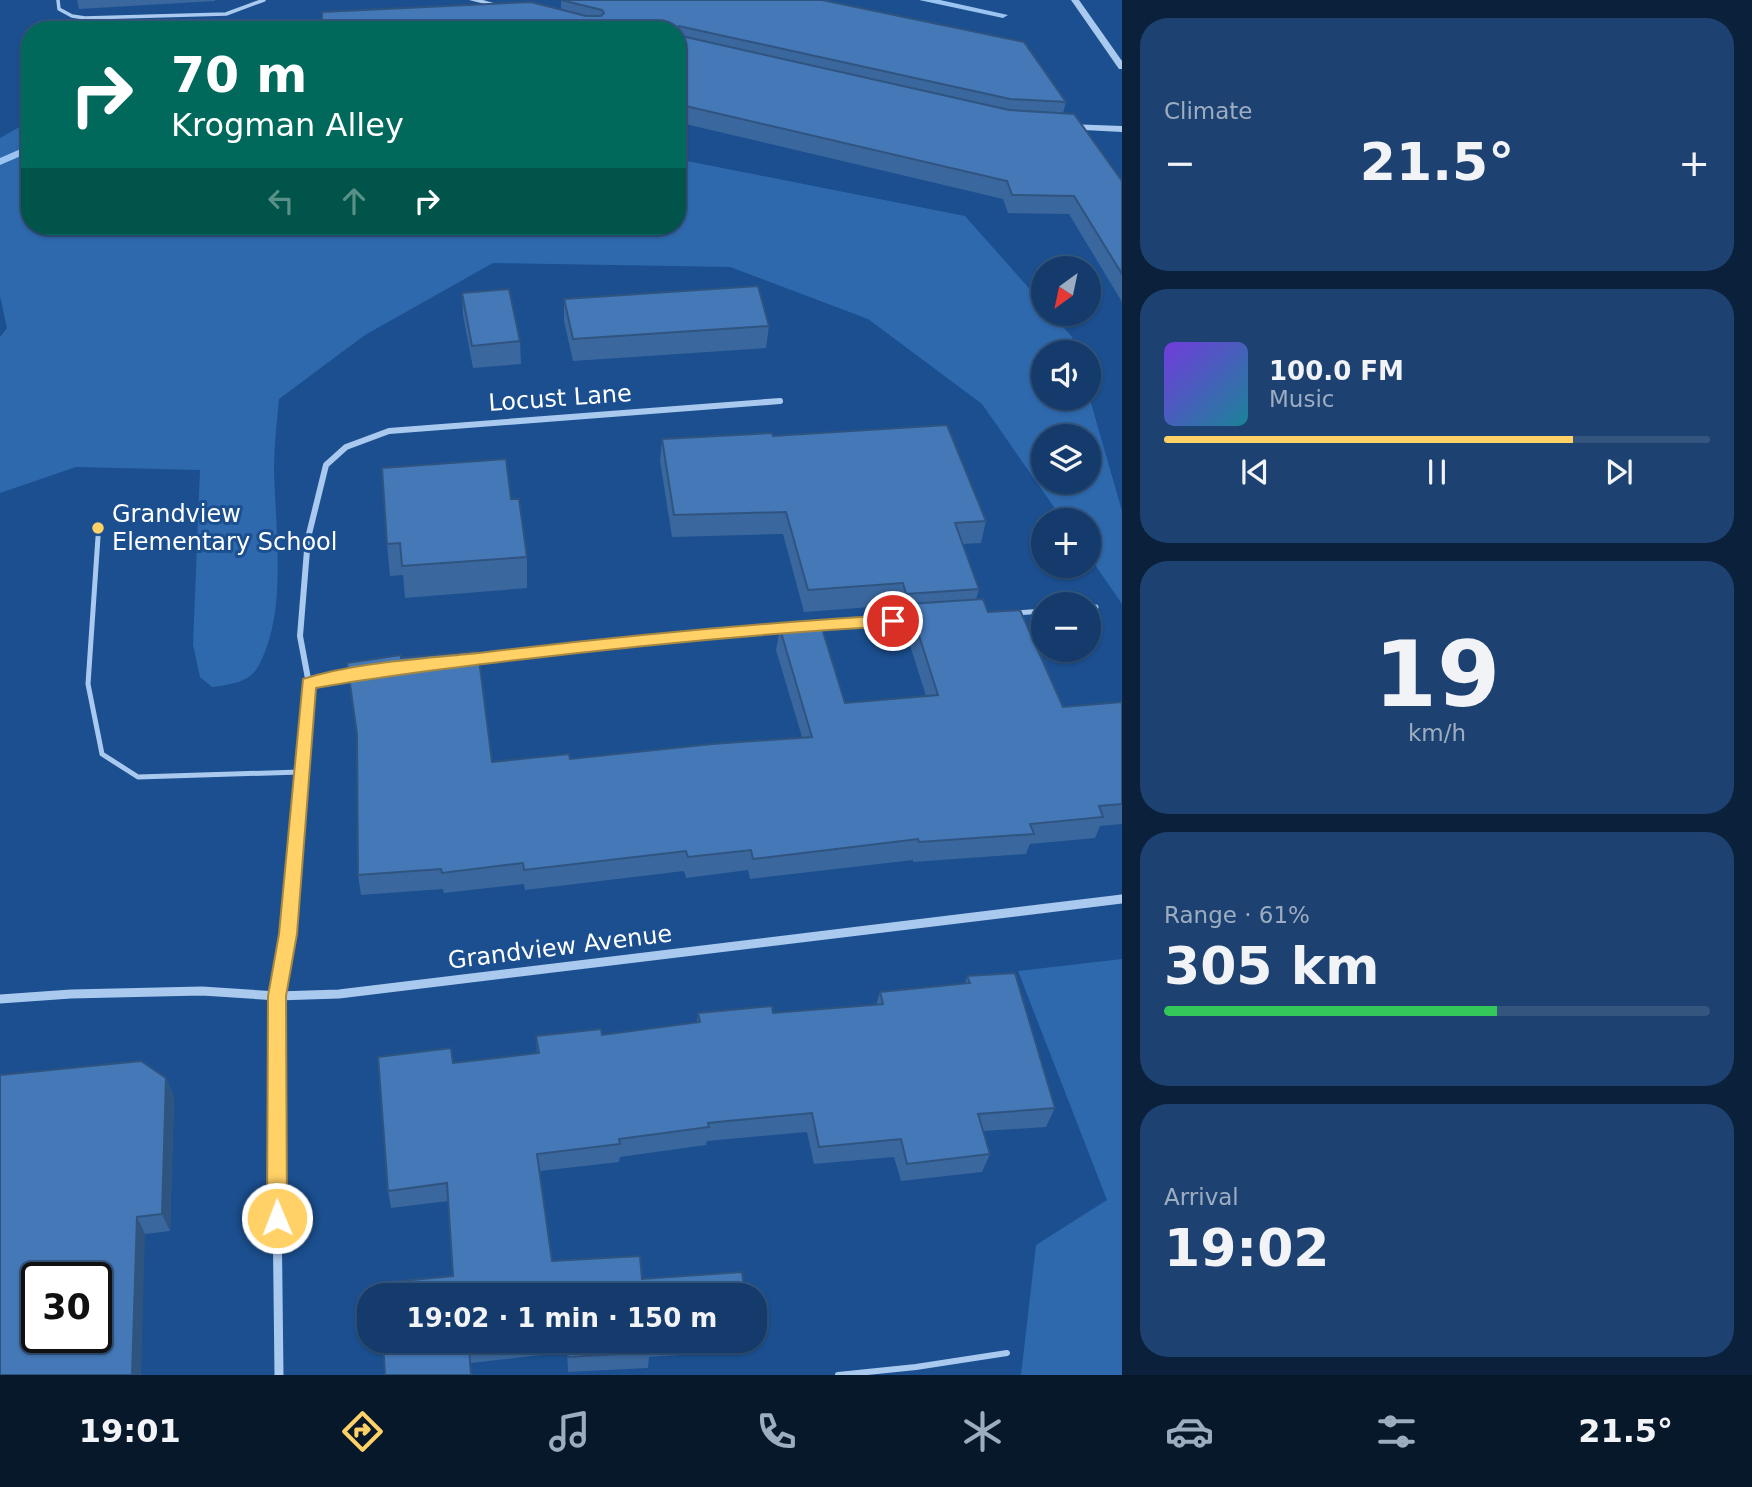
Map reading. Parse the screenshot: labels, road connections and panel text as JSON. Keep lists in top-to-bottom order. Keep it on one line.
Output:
{"streets":{"street":["Locust Lane","Grandview Avenue"]},"places":["Grandview Elementary School"],"north":"bottom left","page":{"tile":["Climate",["19","km/h"],["Range · 61%","305 km"],["Arrival","19:02"]],"turn":["70 m","Krogman Alley"],"heat":["−","21.5°","+"],"map_buttons":["+","−"],"song":["100.0 FM","Music"],"limit":"30","trip":"19:02 · 1 min · 150 m","tabs":["19:01","21.5°"]}}
